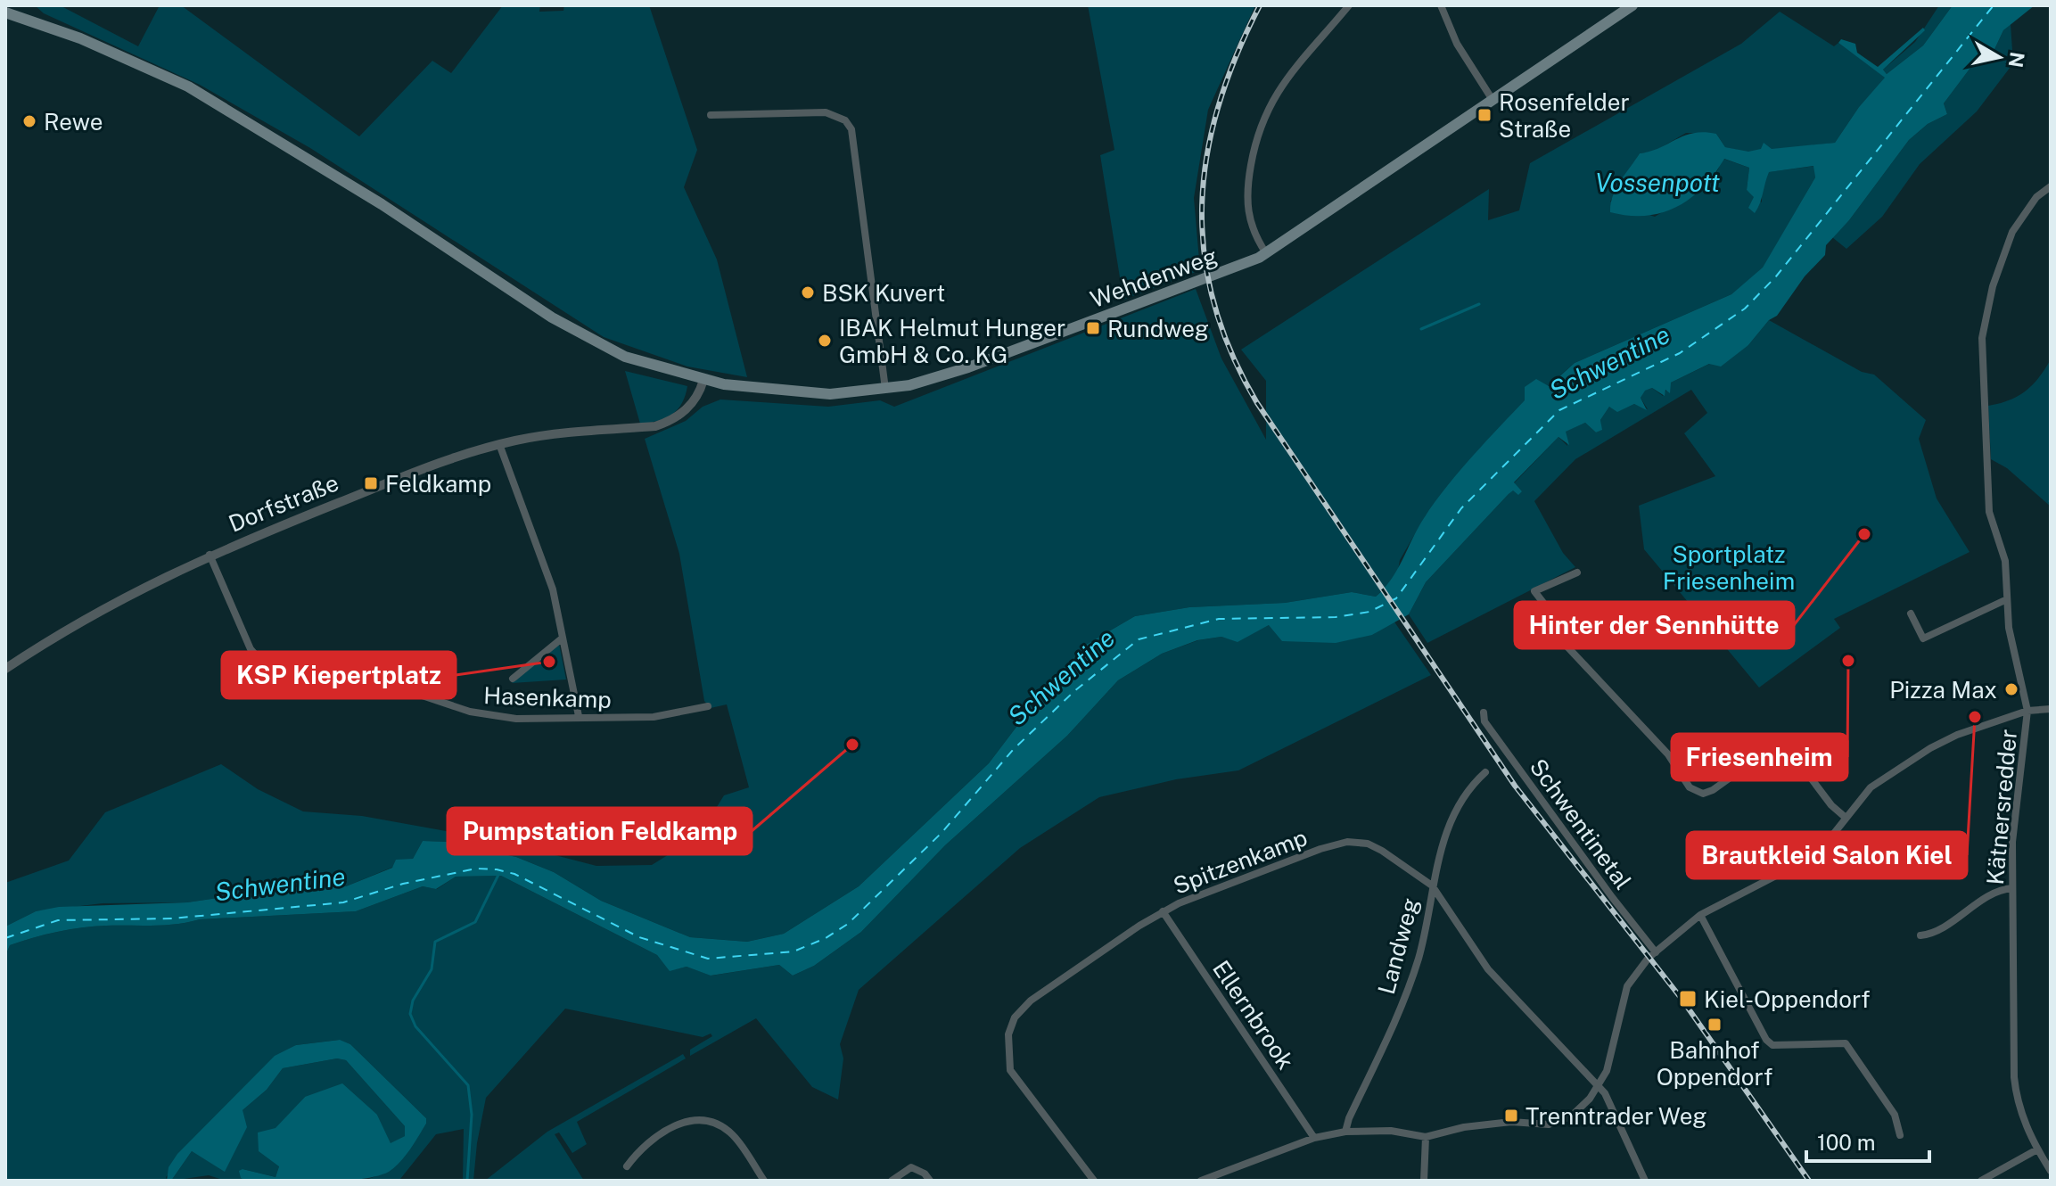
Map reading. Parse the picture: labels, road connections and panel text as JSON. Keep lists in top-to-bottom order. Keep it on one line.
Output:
{"streets":{"main road":["Wehdenweg"],"street":["Dorfstraße","Hasenkamp","Kätnersredder","Schwentinetal","Spitzenkamp","Landweg","Ellernbrook"]},"crossings":[["Wehdenweg","Dorfstraße"],["Dorfstraße","Hasenkamp"],["Spitzenkamp","Landweg"],["Spitzenkamp","Ellernbrook"]],"water":["Vossenpott","Schwentine"],"parks":["Sportplatz Friesenheim"],"places":{"transit":["Rosenfelder Straße","Rundweg","Feldkamp","Kiel-Oppendorf","Bahnhof Oppendorf","Trenntrader Weg"],"other":["Rewe","BSK Kuvert","IBAK Helmut Hunger GmbH & Co. KG","Hinter der Sennhütte","Friesenheim","KSP Kiepertplatz","Pizza Max","Brautkleid Salon Kiel","Pumpstation Feldkamp"]},"scale_bar":"100 m","north":"right"}
